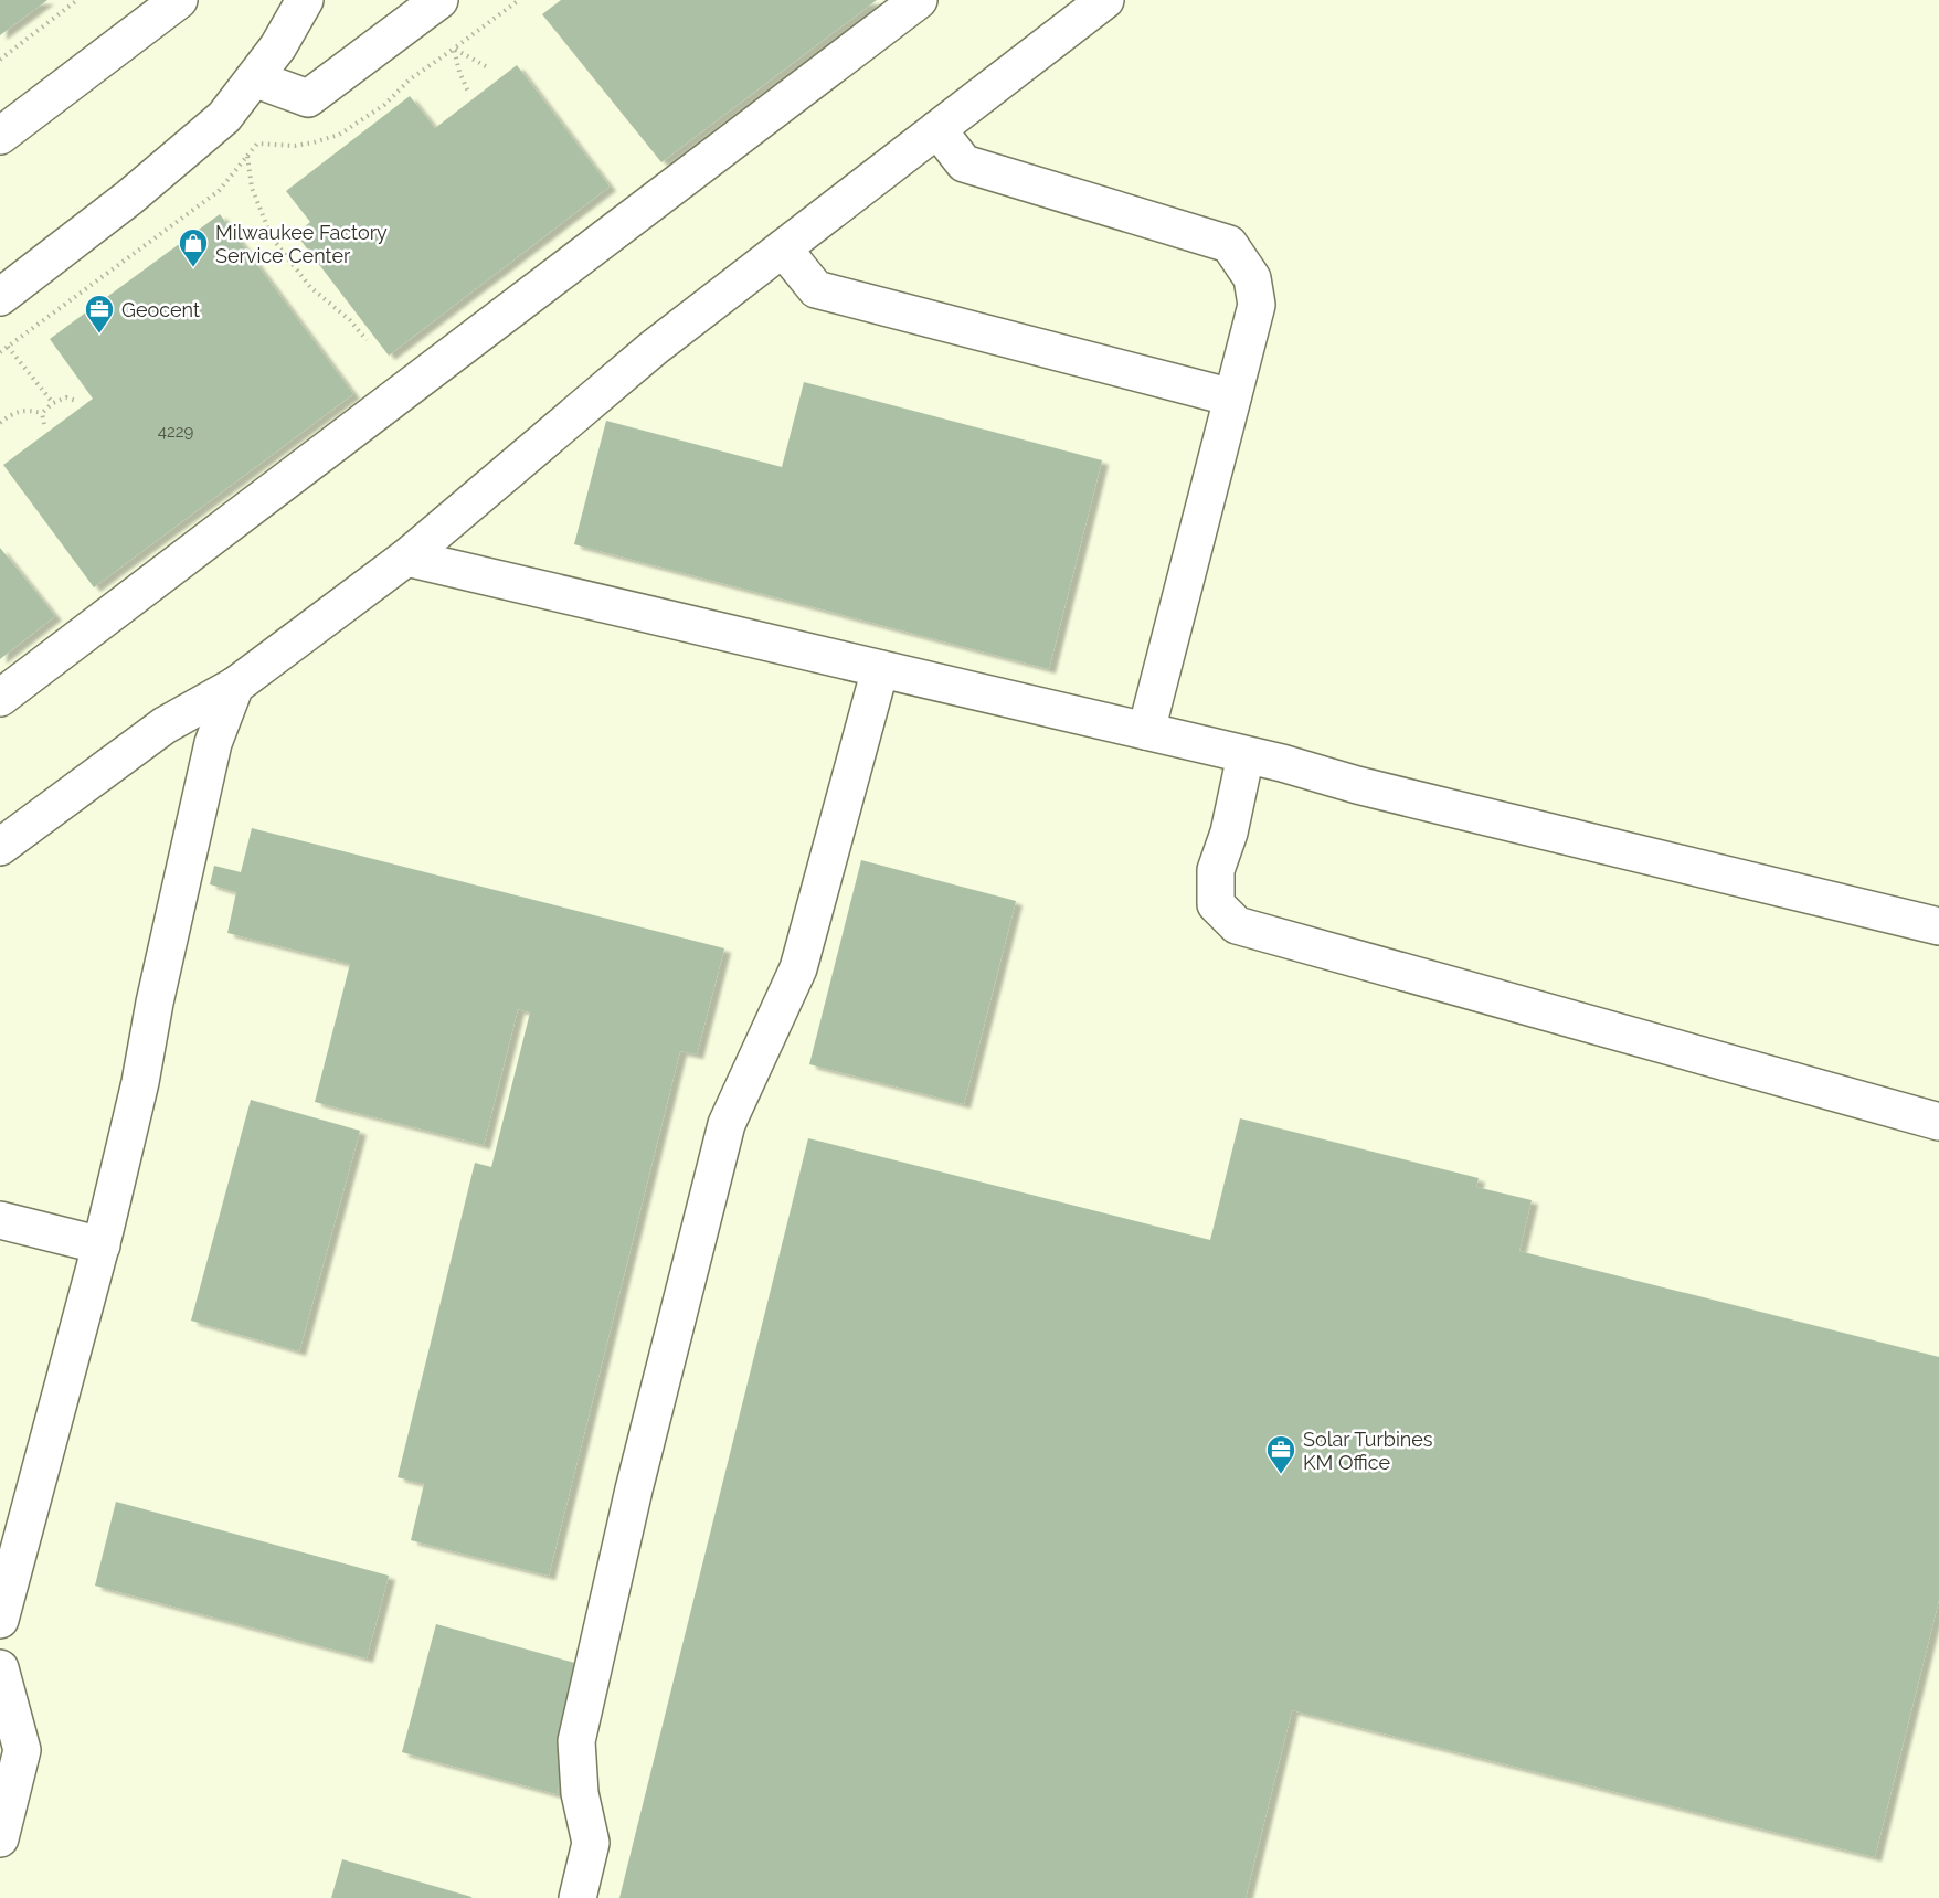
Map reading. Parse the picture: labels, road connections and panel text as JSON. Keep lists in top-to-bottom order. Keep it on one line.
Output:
{"places":{"shop":["Milwaukee Factory Service Center"],"office":["Geocent","Solar Turbines KM Office"]},"house_numbers":["4229"]}
